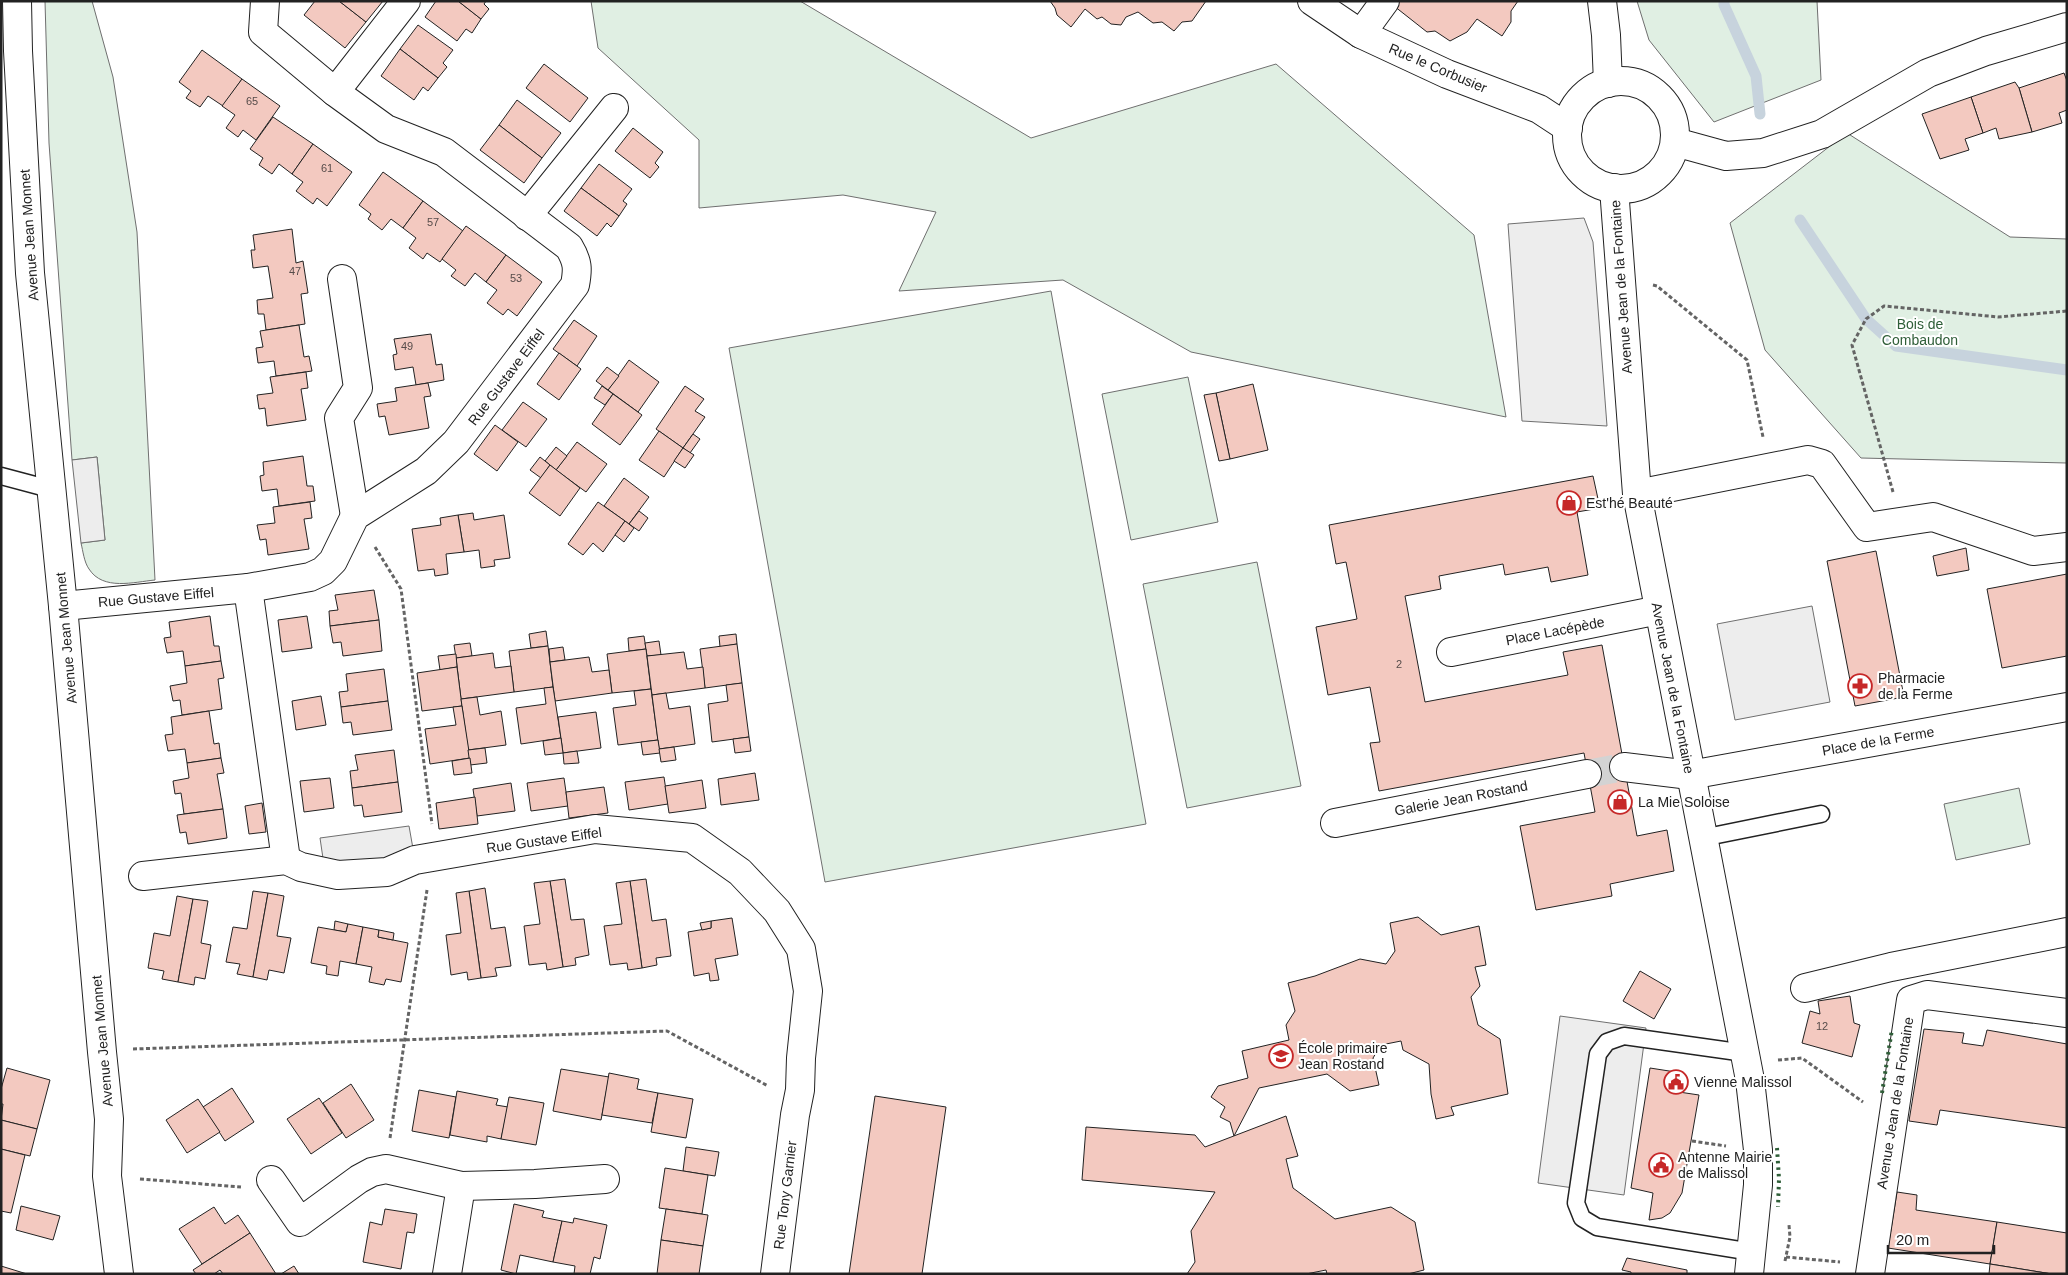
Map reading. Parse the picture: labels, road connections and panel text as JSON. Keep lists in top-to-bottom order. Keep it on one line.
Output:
{"streets":{"street":["Rue le Corbusier","Avenue Jean Monnet","Avenue Jean de la Fontaine","Rue Gustave Eiffel","Place Lacépède","Place de la Ferme","Galerie Jean Rostand","Rue Tony Garnier"]},"crossings":[["Rue le Corbusier","Avenue Jean de la Fontaine"],["Avenue Jean Monnet","Rue Gustave Eiffel"],["Avenue Jean de la Fontaine","Place Lacépède"],["Avenue Jean de la Fontaine","Place de la Ferme"],["Rue Gustave Eiffel","Rue Tony Garnier"]],"parks":["Bois de Combaudon"],"places":{"shop":["Est'hé Beauté","La Mie Soloise"],"pharmacy":["Pharmacie de la Ferme"],"school or university":["École primaire Jean Rostand"],"public building":["Vienne Malissol","Antenne Mairie de Malissol"]},"house_numbers":["65","61","57","47","53","49","2","12"],"scale_bar":"20 m"}
